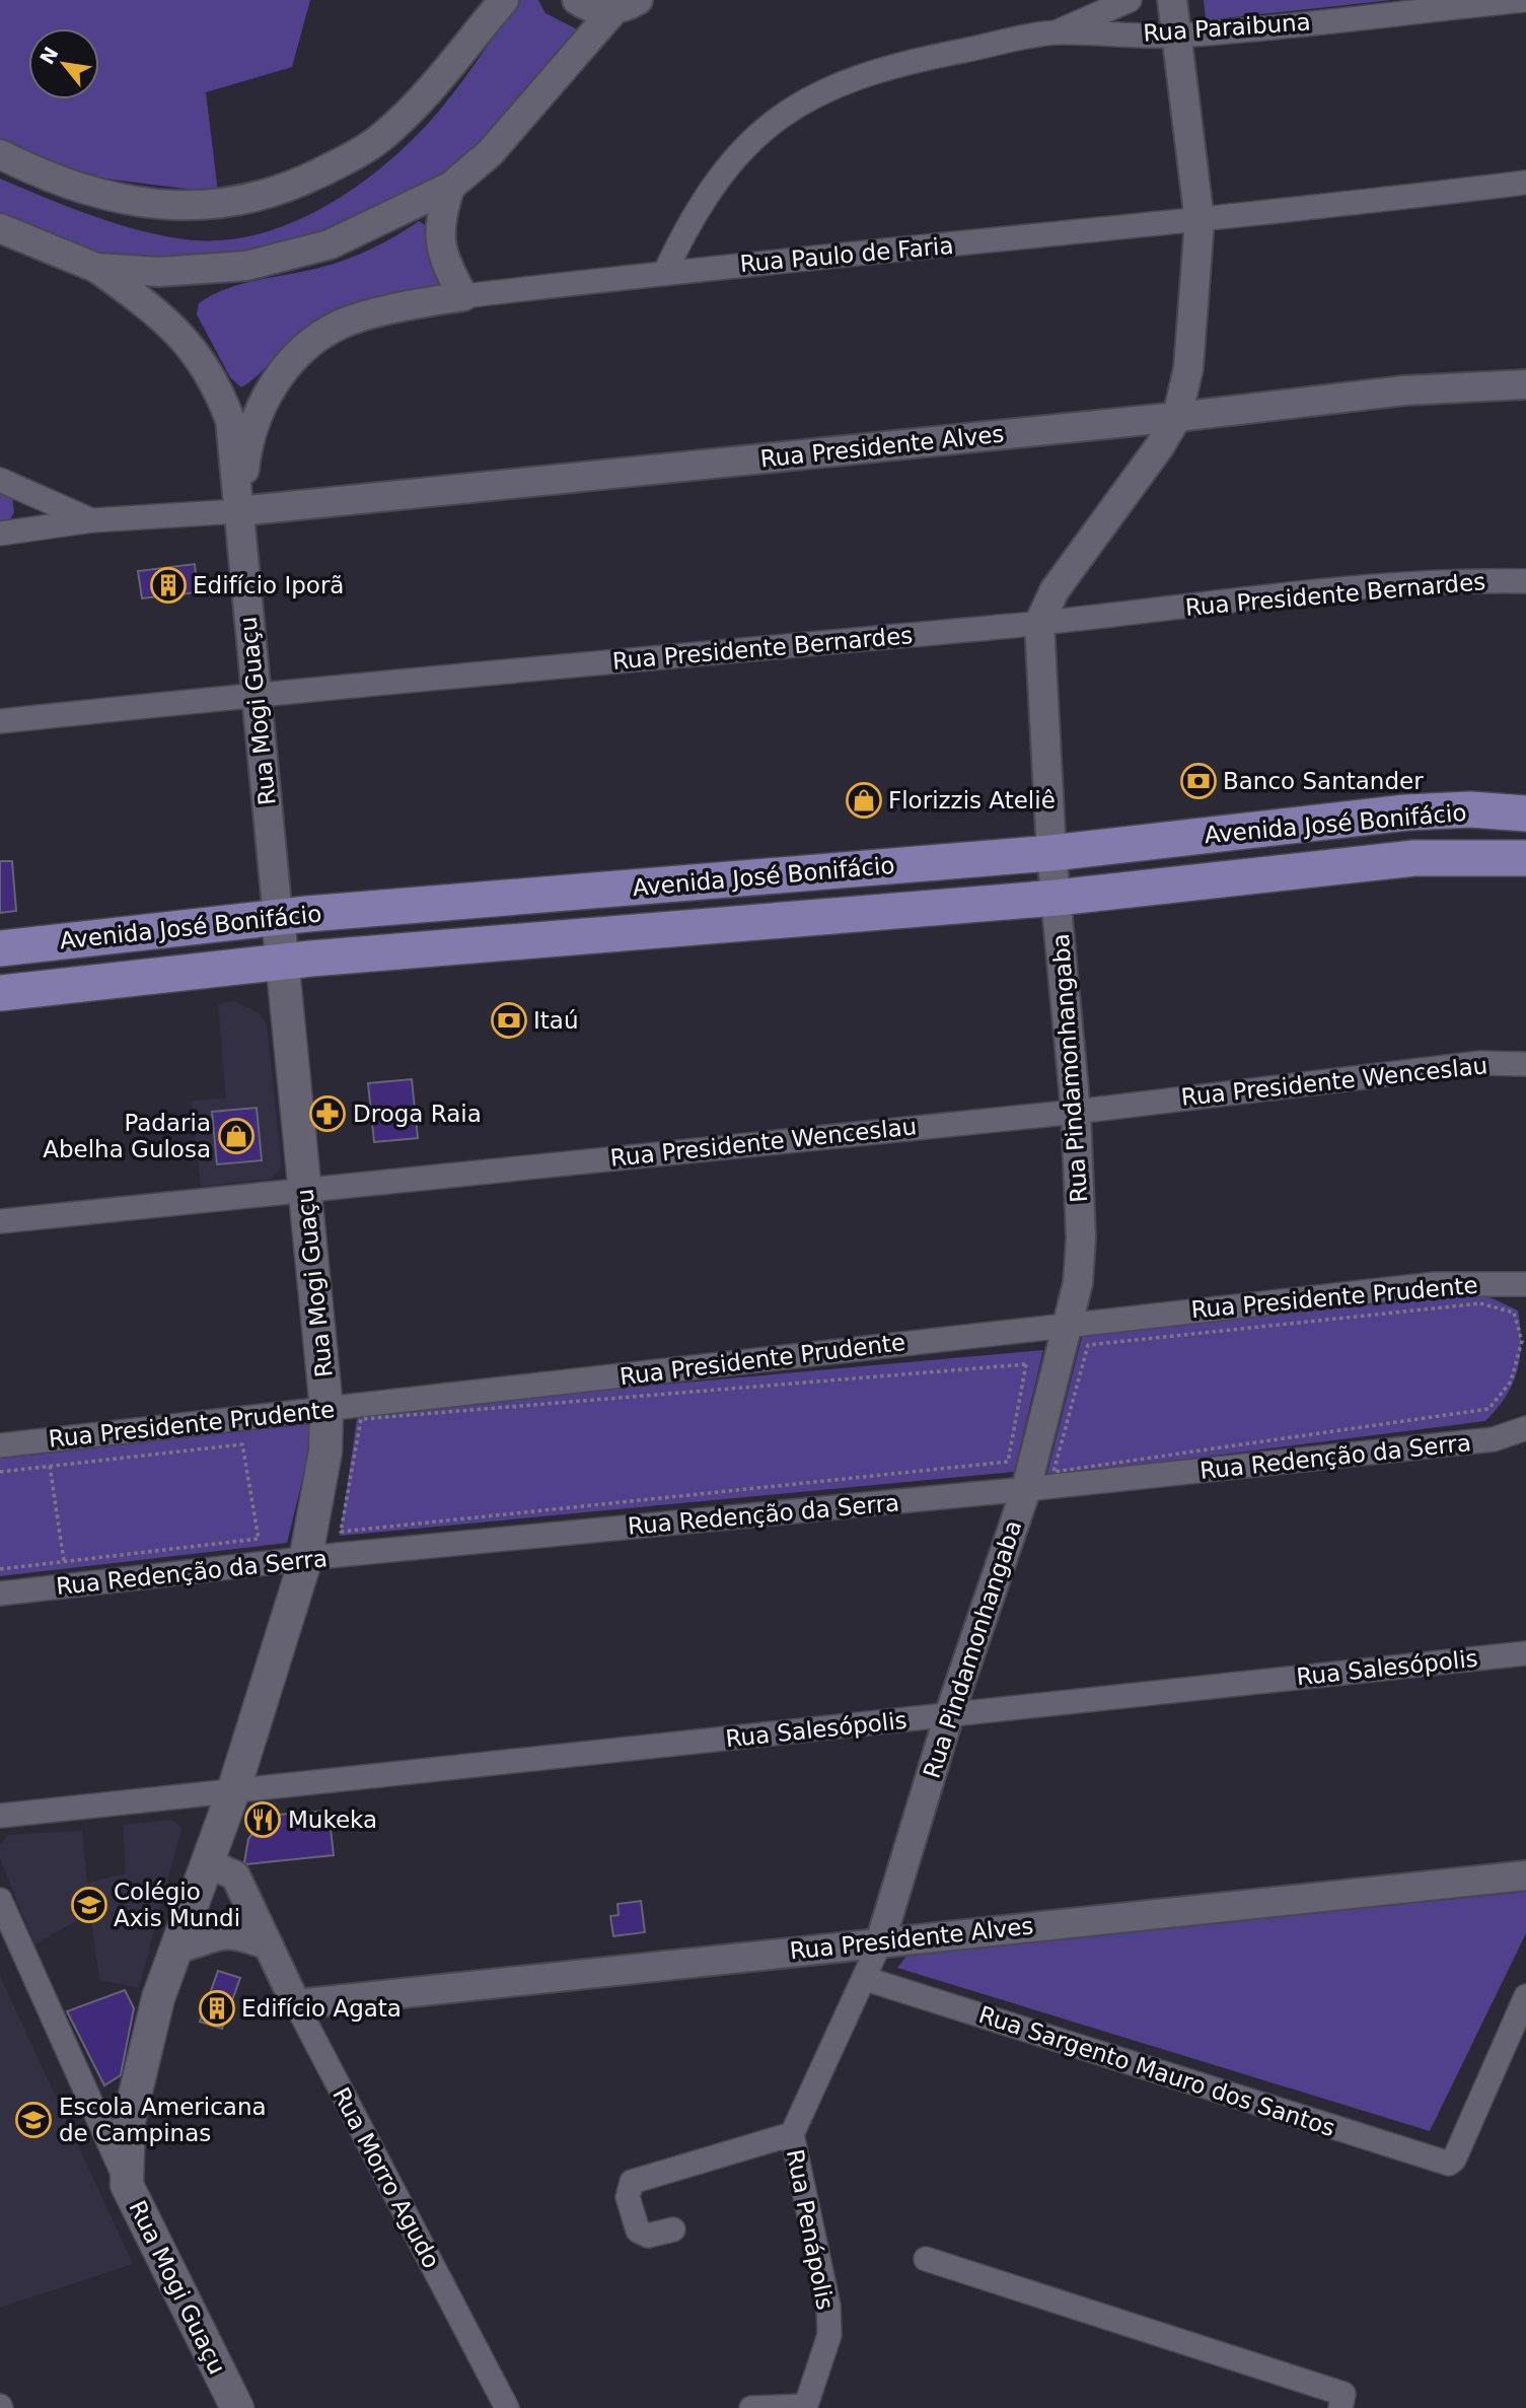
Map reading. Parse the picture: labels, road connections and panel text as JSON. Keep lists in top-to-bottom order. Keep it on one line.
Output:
{"streets":{"main road":["Rua Mogi Guaçu","Avenida José Bonifácio"],"street":["Rua Paraibuna","Rua Paulo de Faria","Rua Presidente Alves","Rua Presidente Bernardes","Rua Pindamonhangaba","Rua Presidente Wenceslau","Rua Presidente Prudente","Rua Redenção da Serra","Rua Salesópolis","Rua Sargento Mauro dos Santos","Rua Morro Agudo","Rua Penápolis"]},"crossings":[["Rua Paraibuna","Rua Paulo de Faria"],["Rua Paraibuna","Rua Pindamonhangaba"],["Rua Paulo de Faria","Rua Presidente Alves"],["Rua Paulo de Faria","Rua Mogi Guaçu"],["Rua Paulo de Faria","Rua Pindamonhangaba"],["Rua Presidente Alves","Rua Mogi Guaçu"],["Rua Presidente Alves","Rua Pindamonhangaba"],["Rua Presidente Alves","Rua Morro Agudo"],["Rua Presidente Bernardes","Rua Mogi Guaçu"],["Rua Presidente Bernardes","Rua Pindamonhangaba"],["Rua Mogi Guaçu","Avenida José Bonifácio"],["Rua Mogi Guaçu","Rua Presidente Wenceslau"],["Rua Mogi Guaçu","Rua Presidente Prudente"],["Rua Mogi Guaçu","Rua Redenção da Serra"],["Rua Mogi Guaçu","Rua Salesópolis"],["Rua Mogi Guaçu","Rua Morro Agudo"],["Avenida José Bonifácio","Rua Pindamonhangaba"],["Rua Pindamonhangaba","Rua Presidente Wenceslau"],["Rua Pindamonhangaba","Rua Presidente Prudente"],["Rua Pindamonhangaba","Rua Redenção da Serra"],["Rua Pindamonhangaba","Rua Salesópolis"],["Rua Pindamonhangaba","Rua Sargento Mauro dos Santos"],["Rua Pindamonhangaba","Rua Penápolis"]],"places":{"building":["Edifício Iporã","Edifício Agata"],"bank":["Banco Santander","Itaú"],"shop":["Florizzis Ateliê","Padaria Abelha Gulosa"],"pharmacy":["Droga Raia"],"restaurant":["Mukeka"],"school or university":["Colégio Axis Mundi","Escola Americana de Campinas"]},"north":"top left"}
